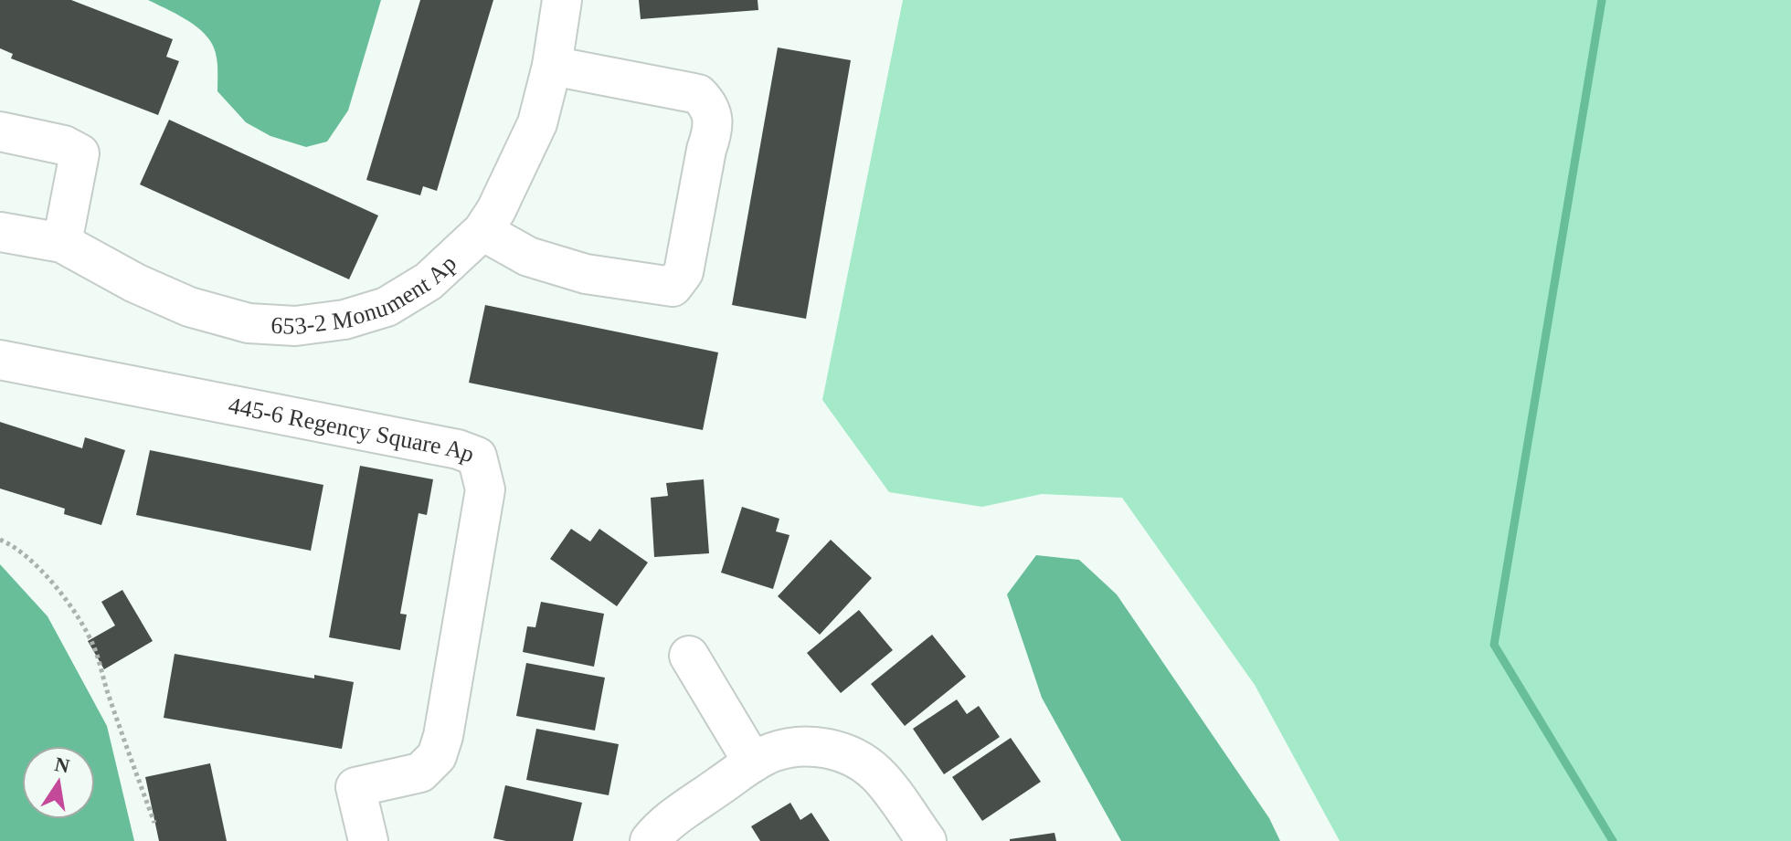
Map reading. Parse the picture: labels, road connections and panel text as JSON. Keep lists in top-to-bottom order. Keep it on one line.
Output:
{"streets":{"street":["653-2 Monument Ap","445-6 Regency Square Ap"]},"north":"top"}
